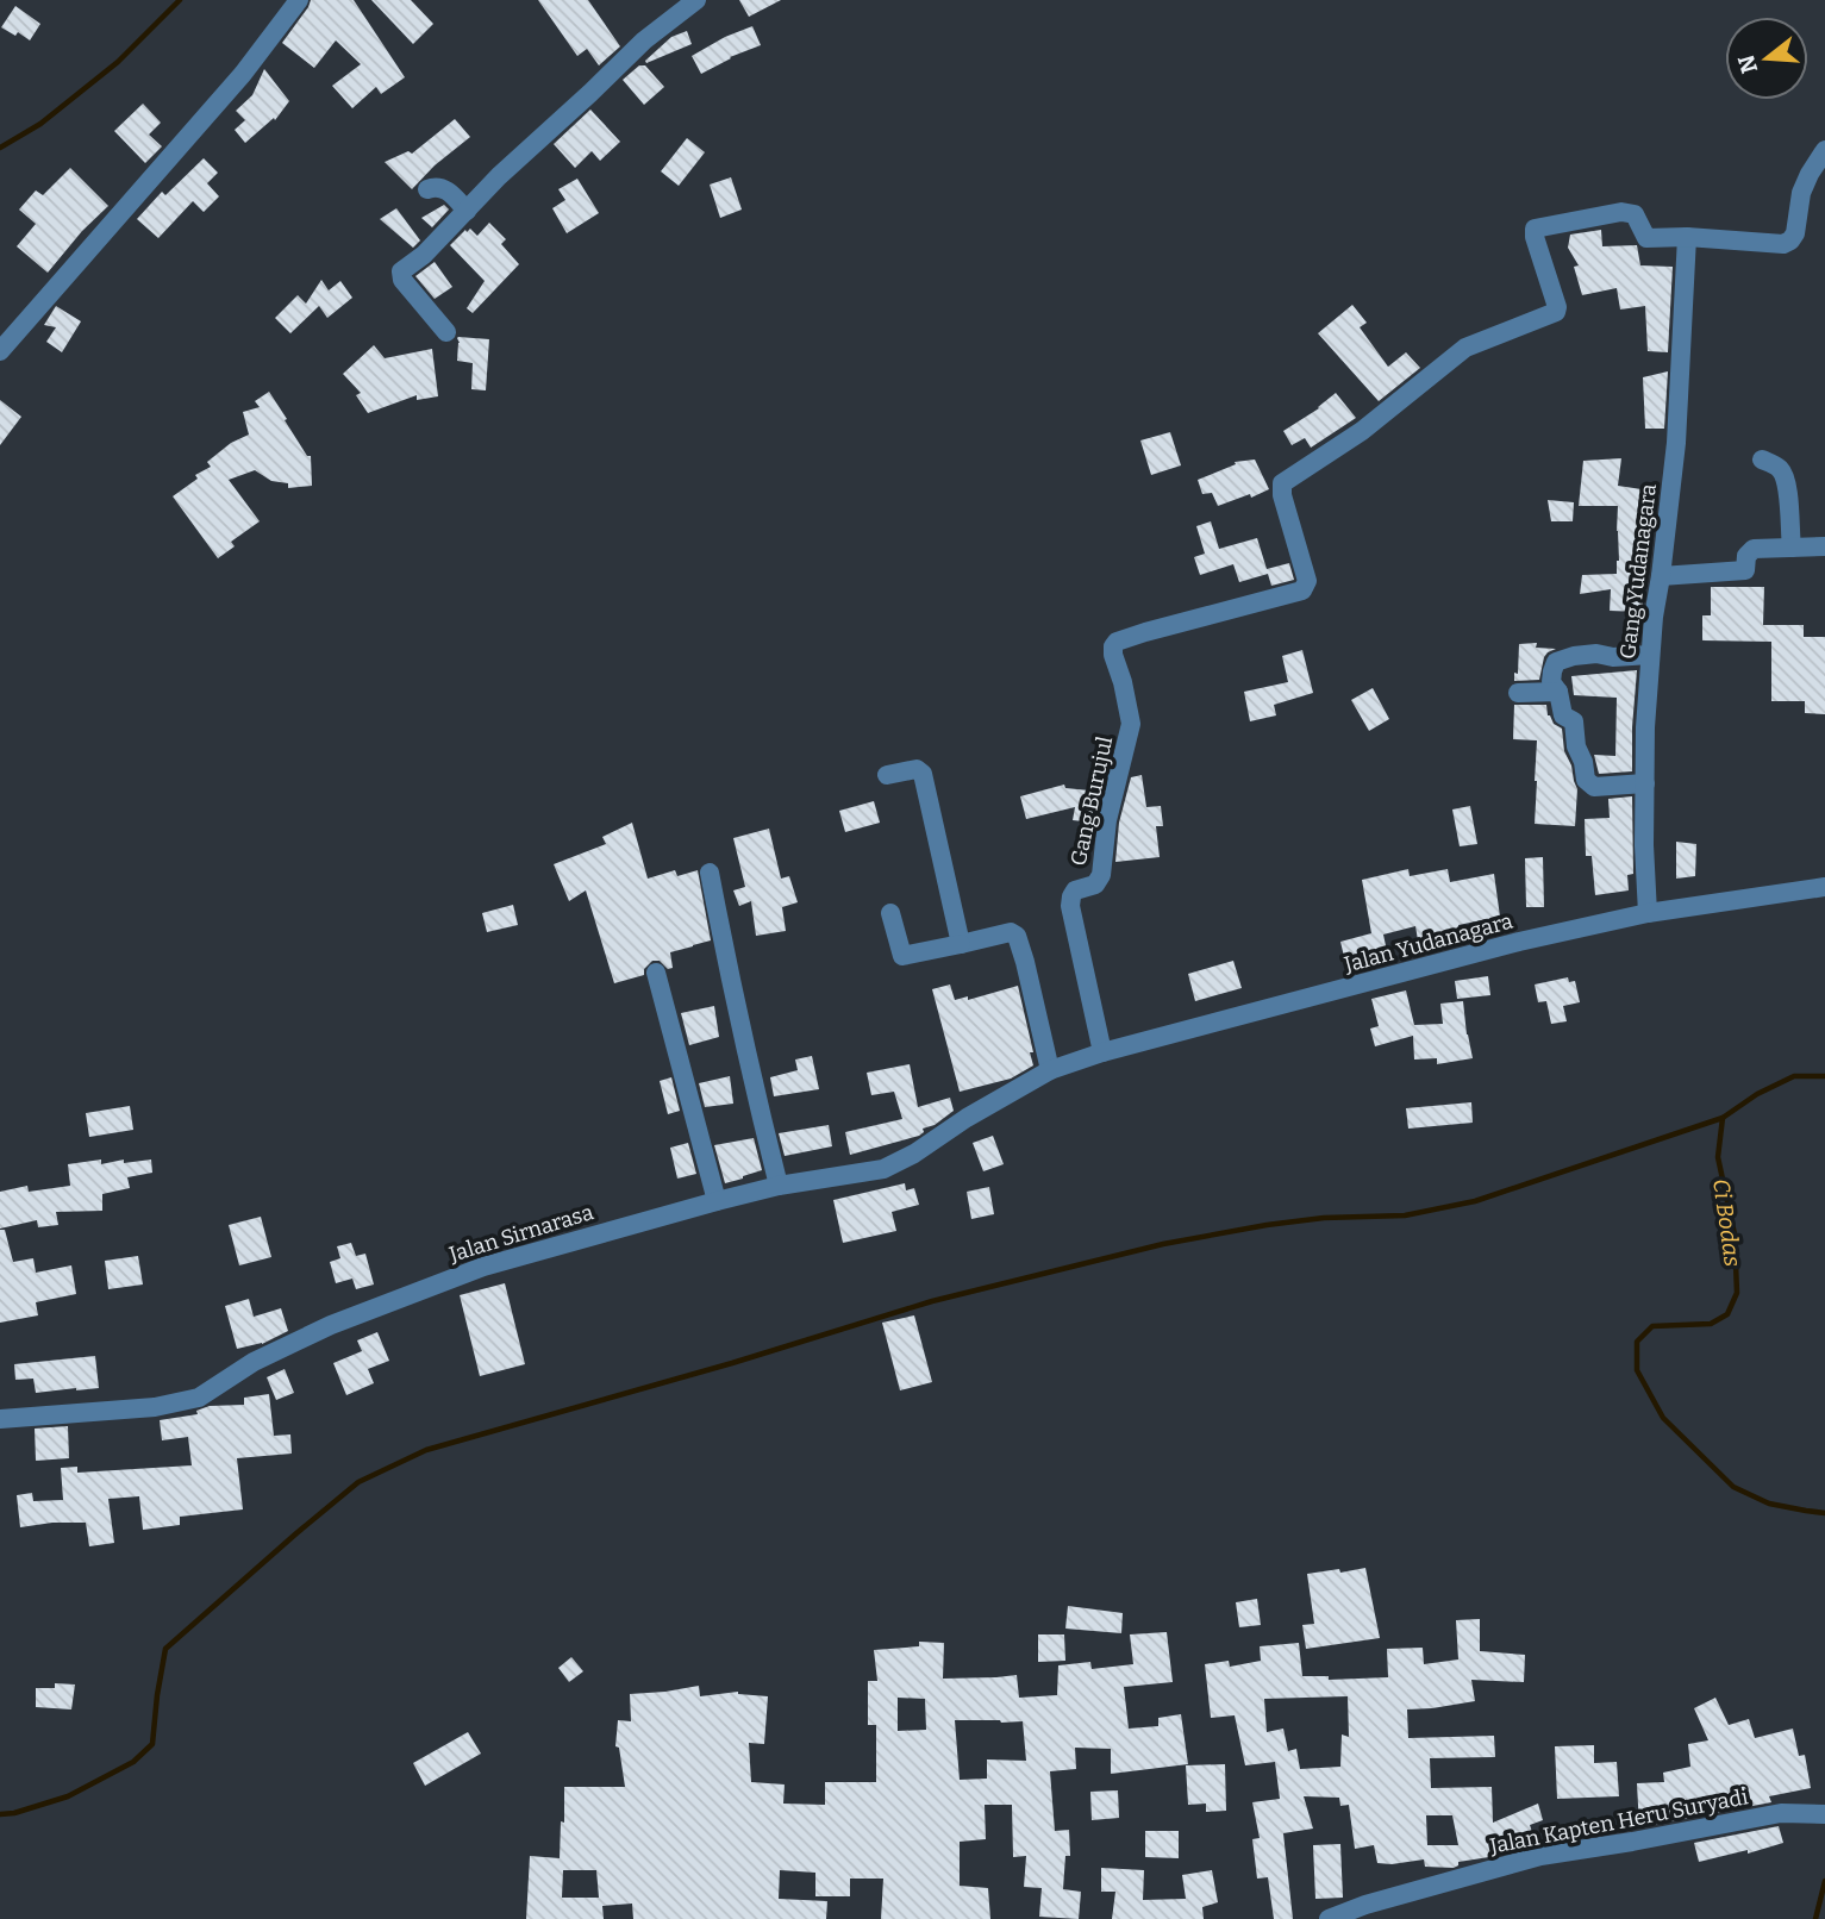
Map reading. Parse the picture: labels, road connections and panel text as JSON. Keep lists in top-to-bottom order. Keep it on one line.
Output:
{"streets":{"street":["Gang Yudanagara","Gang Burujul","Jalan Yudanagara","Jalan Sirnarasa","Jalan Kapten Heru Suryadi"]},"crossings":[["Gang Yudanagara","Gang Burujul"],["Gang Yudanagara","Jalan Yudanagara"],["Gang Burujul","Jalan Yudanagara"],["Jalan Yudanagara","Jalan Sirnarasa"]],"water":["Ci Bodas"],"north":"left"}
